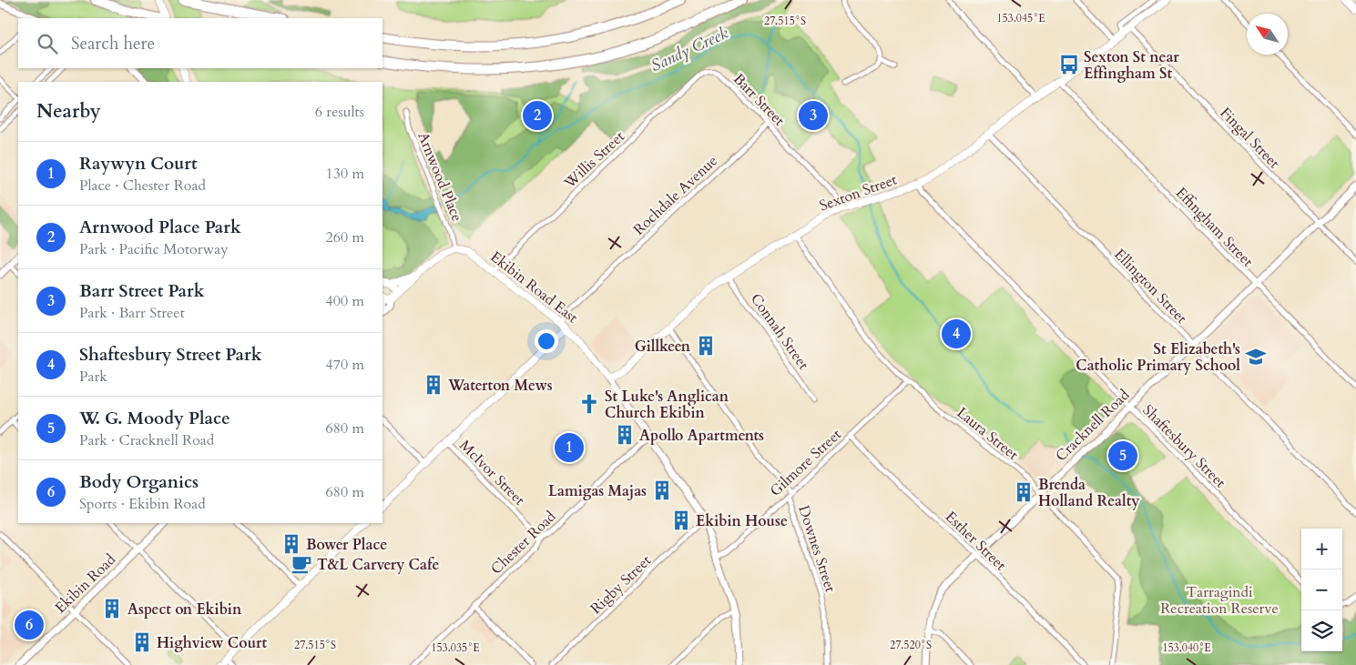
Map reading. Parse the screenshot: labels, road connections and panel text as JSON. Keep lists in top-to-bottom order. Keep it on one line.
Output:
{"streets":{"main road":["Sexton Street","Ekibin Road East"],"street":["Barr Street","Fingal Street","Willis Street","Arnwood Place","Rochdale Avenue","Effingham Street","Ellington Street","Connah Street","Cracknell Road","Laura Street","Shaftesbury Street","Gilmore Street","McIvor Street","Esther Street","Chester Road","Downes Street","Ekibin Road","Rigby Street"]},"crossings":[["Barr Street","Willis Street"],["Barr Street","Sexton Street"],["Barr Street","Rochdale Avenue"],["Fingal Street","Sexton Street"],["Fingal Street","Cracknell Road"],["Willis Street","Ekibin Road East"],["Arnwood Place","Ekibin Road East"],["Sexton Street","Effingham Street"],["Sexton Street","Ellington Street"],["Sexton Street","Ekibin Road East"],["Sexton Street","Connah Street"],["Sexton Street","Laura Street"],["Sexton Street","Shaftesbury Street"],["Rochdale Avenue","Ekibin Road East"],["Effingham Street","Cracknell Road"],["Ellington Street","Cracknell Road"],["Ekibin Road East","Gilmore Street"],["Ekibin Road East","Chester Road"],["Ekibin Road East","Rigby Street"],["Cracknell Road","Laura Street"],["Cracknell Road","Shaftesbury Street"],["Cracknell Road","Esther Street"],["Laura Street","Gilmore Street"],["Gilmore Street","Esther Street"],["Gilmore Street","Downes Street"],["McIvor Street","Chester Road"]],"water":["Sandy Creek"],"parks":["Tarragindi Recreation Reserve"],"places":{"bus stop":["Sexton St near Effingham St"],"building":["Gillkeen","Waterton Mews","Apollo Apartments","Lamigas Majas","Brenda Holland Realty","Ekibin House","Bower Place","Aspect on Ekibin","Highview Court"],"school or university":["St Elizabeth's Catholic Primary School"],"church":["St Luke's Anglican Church Ekibin"],"cafe":["T&L Carvery Cafe"]},"north":"top left","page":{"search":"Search here","heading":["Nearby","6 results"],"pins":["2","3","4","1","5","6"],"list":[{"mark":"1","name":"Raywyn Court","note":"Place · Chester Road","value":"130 m"},{"mark":"2","name":"Arnwood Place Park","note":"Park · Pacific Motorway","value":"260 m"},{"mark":"3","name":"Barr Street Park","note":"Park · Barr Street","value":"400 m"},{"mark":"4","name":"Shaftesbury Street Park","note":"Park","value":"470 m"},{"mark":"5","name":"W. G. Moody Place","note":"Park · Cracknell Road","value":"680 m"},{"mark":"6","name":"Body Organics","note":"Sports · Ekibin Road","value":"680 m"}],"map_buttons":["+","−"]},"coordinates":["153.045°E","27.515°S","27.520°S","153.035°E","153.040°E"]}
